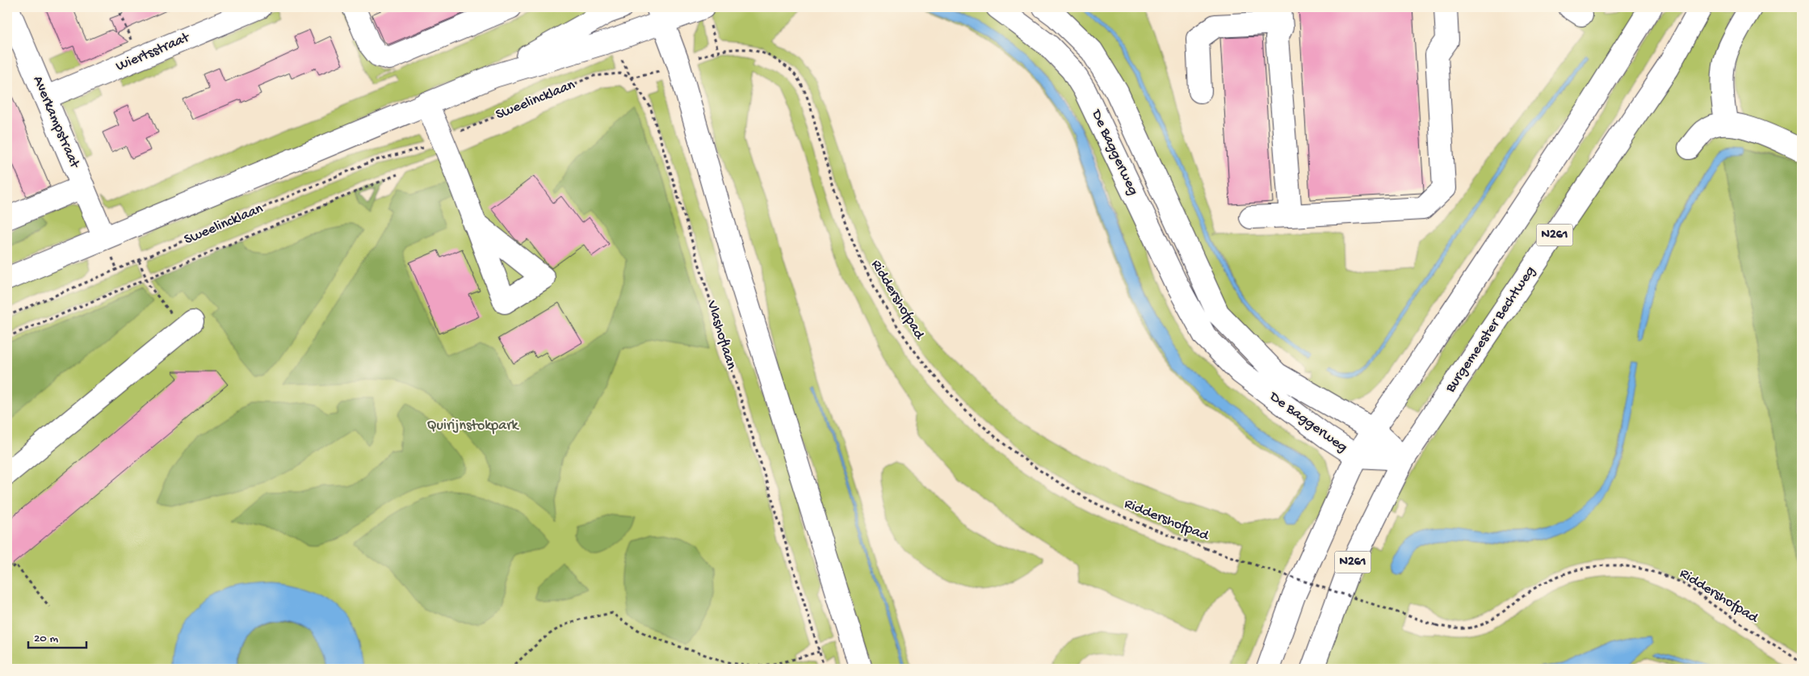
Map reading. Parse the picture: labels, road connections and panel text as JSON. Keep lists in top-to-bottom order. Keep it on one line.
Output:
{"streets":{"street":["Wiertsstraat","Averkampstraat","De Baggerweg","N261","Burgemeester Bechtweg"],"path":["Sweelincklaan","Riddershofpad","Vlashoflaan"]},"crossings":[["Wiertsstraat","Averkampstraat"],["Sweelincklaan","Vlashoflaan"],["De Baggerweg","N261"],["De Baggerweg","Burgemeester Bechtweg"]],"parks":["Quirijnstokpark"],"scale_bar":"20 m"}
